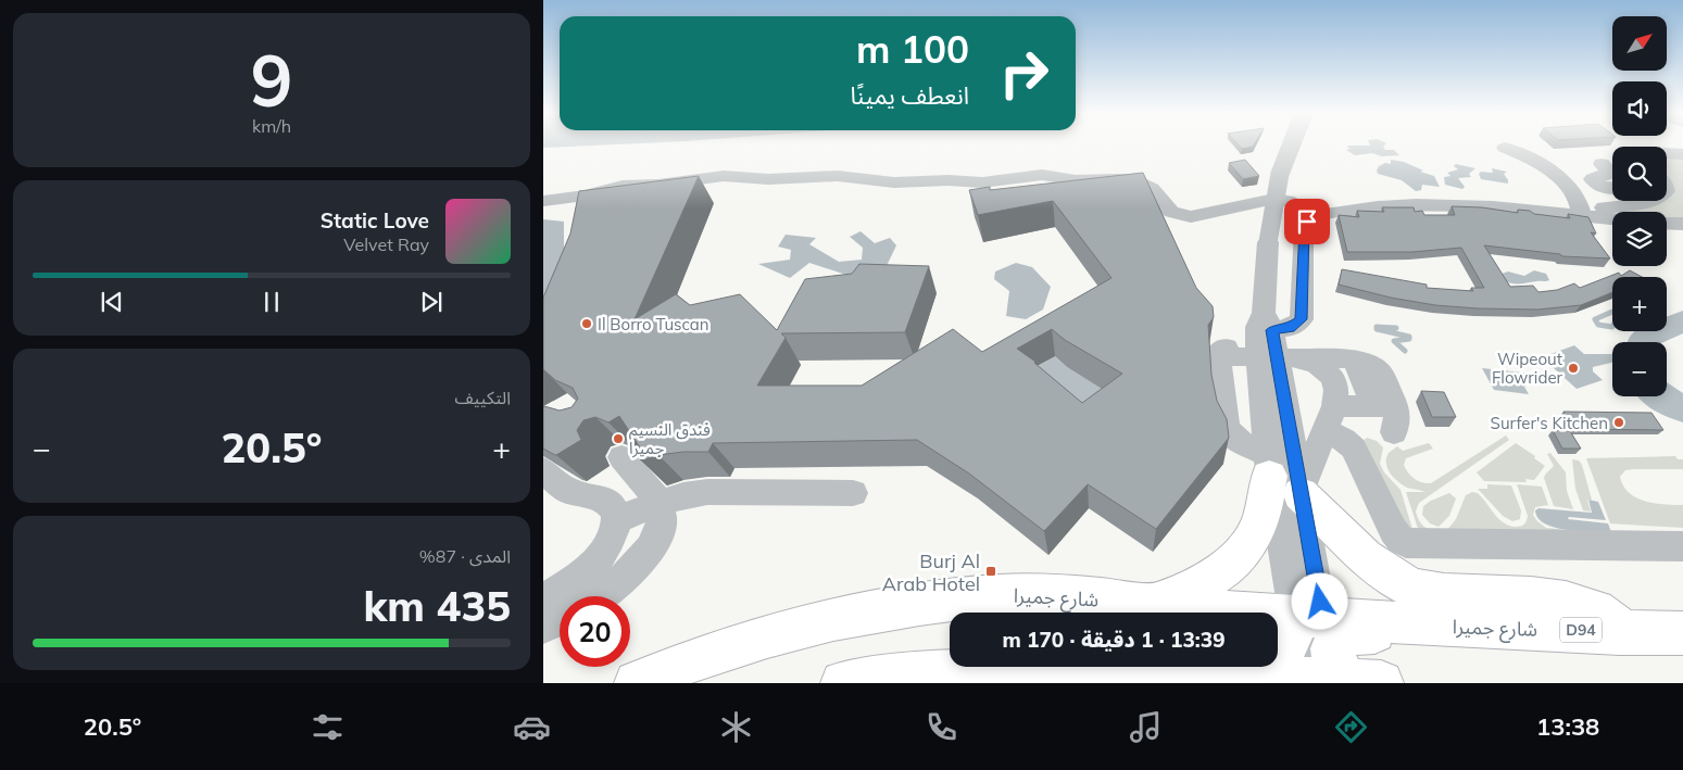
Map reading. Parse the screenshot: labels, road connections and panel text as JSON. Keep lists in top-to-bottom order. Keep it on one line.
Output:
{"streets":{"main road":["شارع جميرا","D94"]},"places":{"other":["Il Borro Tuscan","Wipeout Flowrider","Surfer's Kitchen","فندق النسيم جميرا"],"transit":["Burj Al Arab Hotel"]},"north":"top right","page":{"tile":[["9","km/h"],"التكييف",["المدى · 87%","435 km"]],"map_buttons":["+","−"],"turn":["100 m","انعطف يمينًا"],"song":["Static Love","Velvet Ray"],"heat":["−","20.5°","+"],"limit":"20","trip":"13:39 · 1 دقيقة · 170 m","tabs":["13:38","20.5°"]}}
